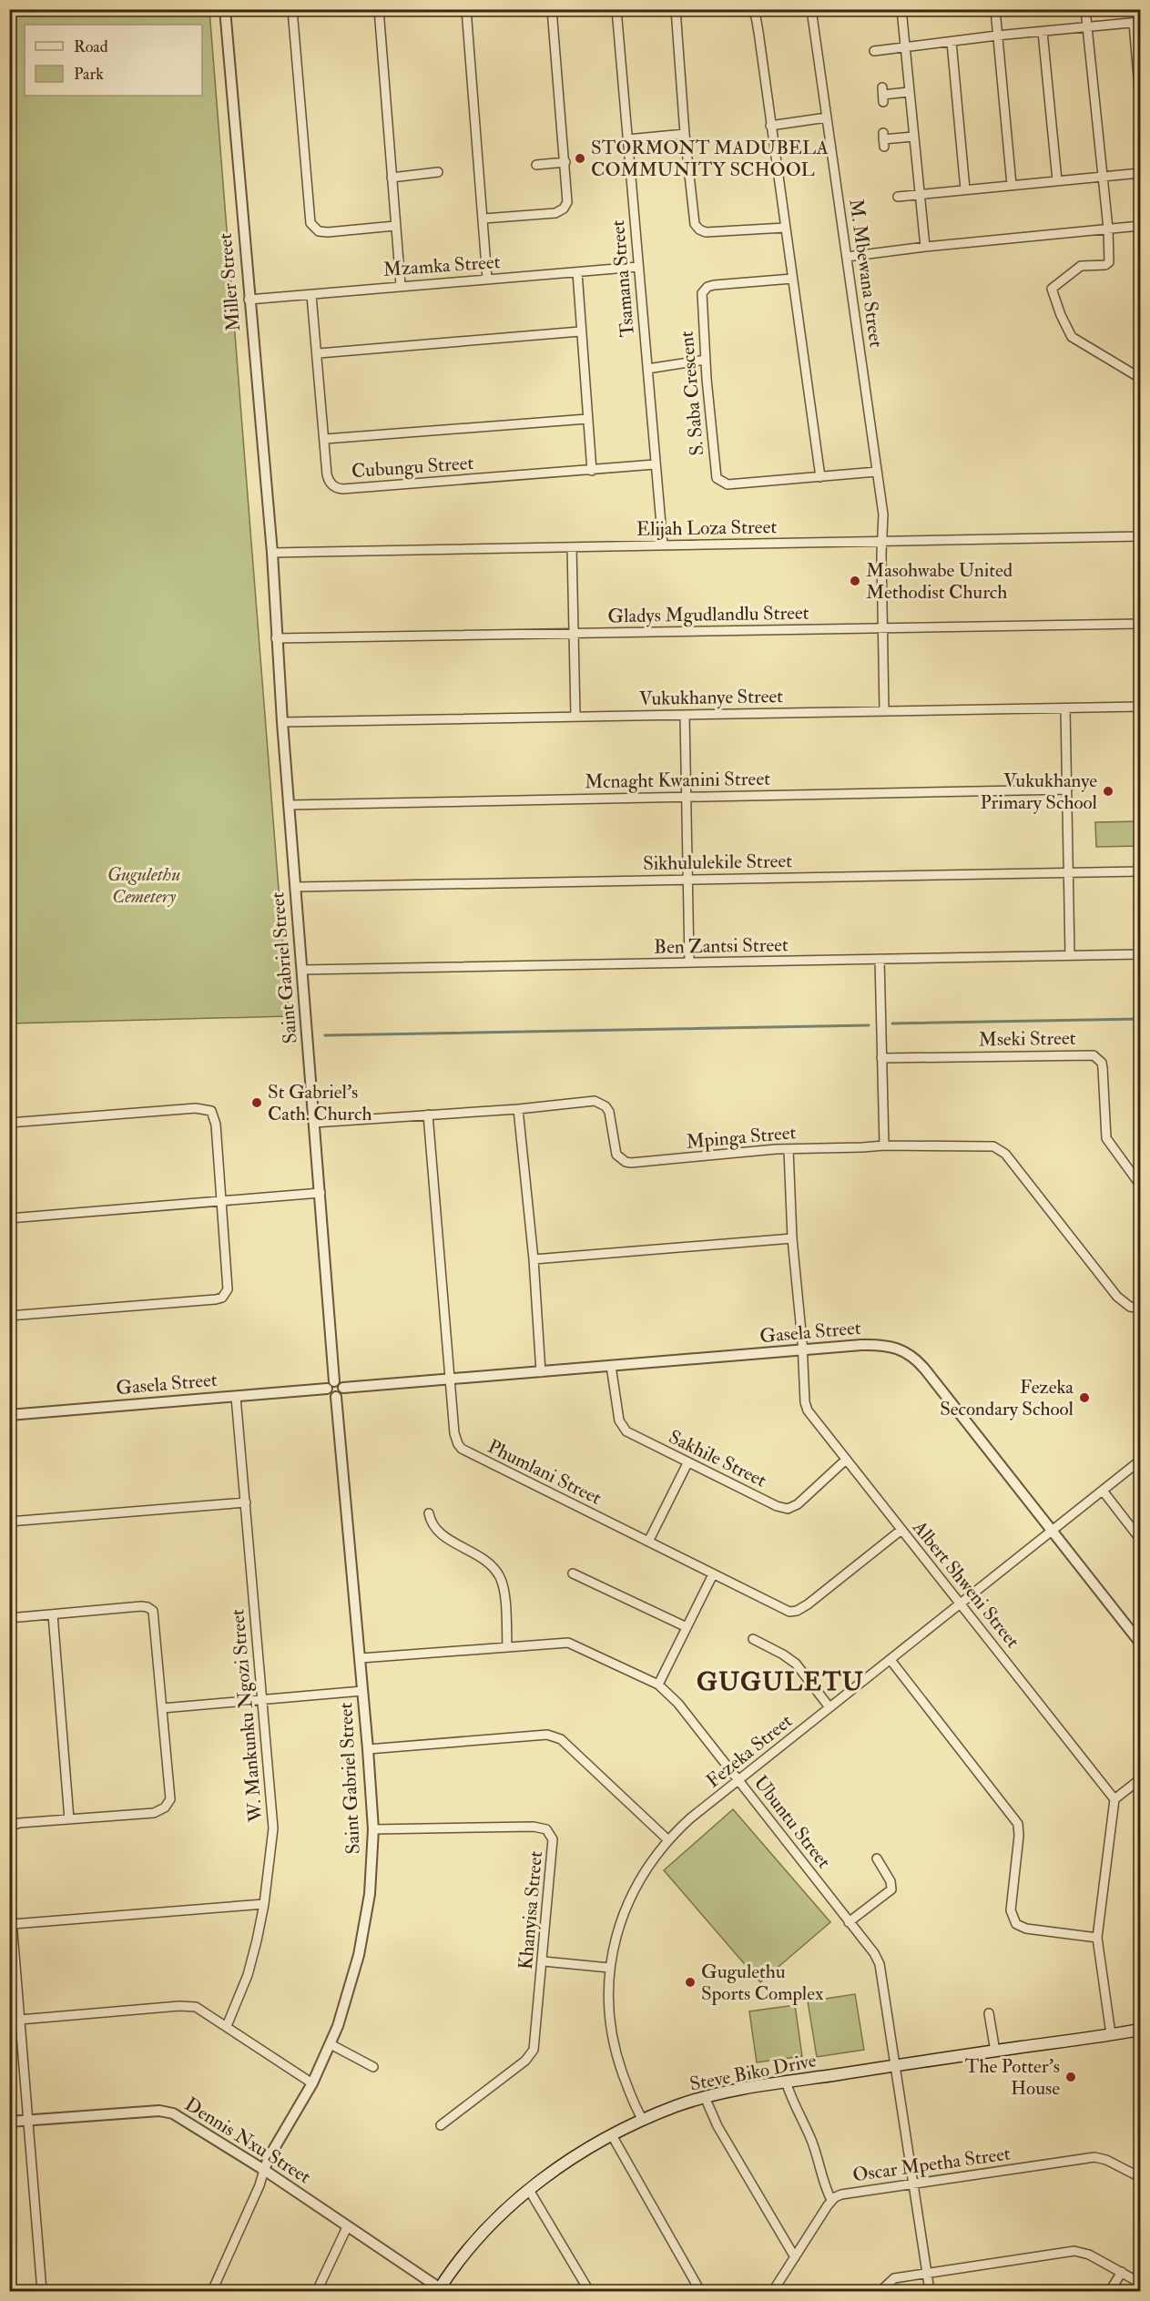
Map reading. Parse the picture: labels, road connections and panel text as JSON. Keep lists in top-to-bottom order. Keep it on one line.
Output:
{"streets":{"main road":["Steve Biko Drive"],"street":["Mzamka Street","M. Mbewana Street","Tsamana Street","Miller Street","S. Saba Crescent","Cubungu Street","Elijah Loza Street","Gladys Mgudlandlu Street","Vukukhanye Street","Mcnaght Kwanini Street","Sikhululekile Street","Ben Zantsi Street","Saint Gabriel Street","Mseki Street","Mpinga Street","Gasela Street","Sakhile Street","Phumlani Street","Albert Shweni Street","W. Mankunku Ngozi Street","Fezeka Street","Ubuntu Street","Khanyisa Street","Dennis Nxu Street","Oscar Mpetha Street"]},"crossings":[["Mzamka Street","Tsamana Street"],["Mzamka Street","Miller Street"],["Mzamka Street","Cubungu Street"],["M. Mbewana Street","S. Saba Crescent"],["M. Mbewana Street","Elijah Loza Street"],["M. Mbewana Street","Gladys Mgudlandlu Street"],["M. Mbewana Street","Vukukhanye Street"],["Tsamana Street","Cubungu Street"],["Tsamana Street","Elijah Loza Street"],["Miller Street","Elijah Loza Street"],["Miller Street","Saint Gabriel Street"],["Elijah Loza Street","Saint Gabriel Street"],["Gladys Mgudlandlu Street","Saint Gabriel Street"],["Vukukhanye Street","Saint Gabriel Street"],["Mcnaght Kwanini Street","Saint Gabriel Street"],["Sikhululekile Street","Saint Gabriel Street"],["Ben Zantsi Street","Saint Gabriel Street"],["Saint Gabriel Street","Mpinga Street"],["Saint Gabriel Street","Gasela Street"],["Saint Gabriel Street","Ubuntu Street"],["Saint Gabriel Street","Khanyisa Street"],["Saint Gabriel Street","Dennis Nxu Street"],["Mpinga Street","Phumlani Street"],["Mpinga Street","Albert Shweni Street"],["Gasela Street","Sakhile Street"],["Gasela Street","Phumlani Street"],["Gasela Street","Albert Shweni Street"],["Gasela Street","W. Mankunku Ngozi Street"],["Gasela Street","Fezeka Street"],["Sakhile Street","Albert Shweni Street"],["Phumlani Street","Albert Shweni Street"],["Albert Shweni Street","Fezeka Street"],["Fezeka Street","Ubuntu Street"],["Fezeka Street","Steve Biko Drive"],["Ubuntu Street","Steve Biko Drive"],["Ubuntu Street","Oscar Mpetha Street"],["Steve Biko Drive","Dennis Nxu Street"]],"districts":["GUGULETU"],"parks":["Gugulethu Cemetery"],"places":["STORMONT MADUBELA COMMUNITY SCHOOL","Masohwabe United Methodist Church","Vukukhanye Primary School","St Gabriel's Cath. Church","Fezeka Secondary School","Gugulethu Sports Complex","The Potter's House"],"legend":["Road","Park"]}
